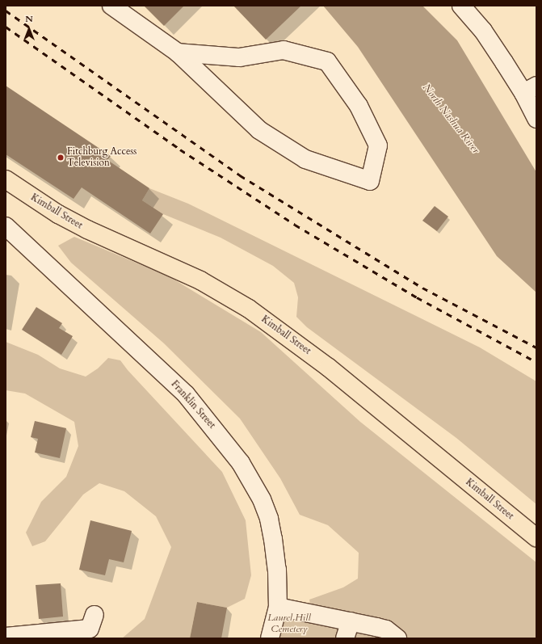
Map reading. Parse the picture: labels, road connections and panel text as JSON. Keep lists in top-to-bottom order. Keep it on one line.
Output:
{"streets":{"main road":["Kimball Street"],"street":["Franklin Street"]},"water":["North Nashua River"],"parks":["Laurel Hill Cemetery"],"places":["Fitchburg Access Television"],"north":"top"}
